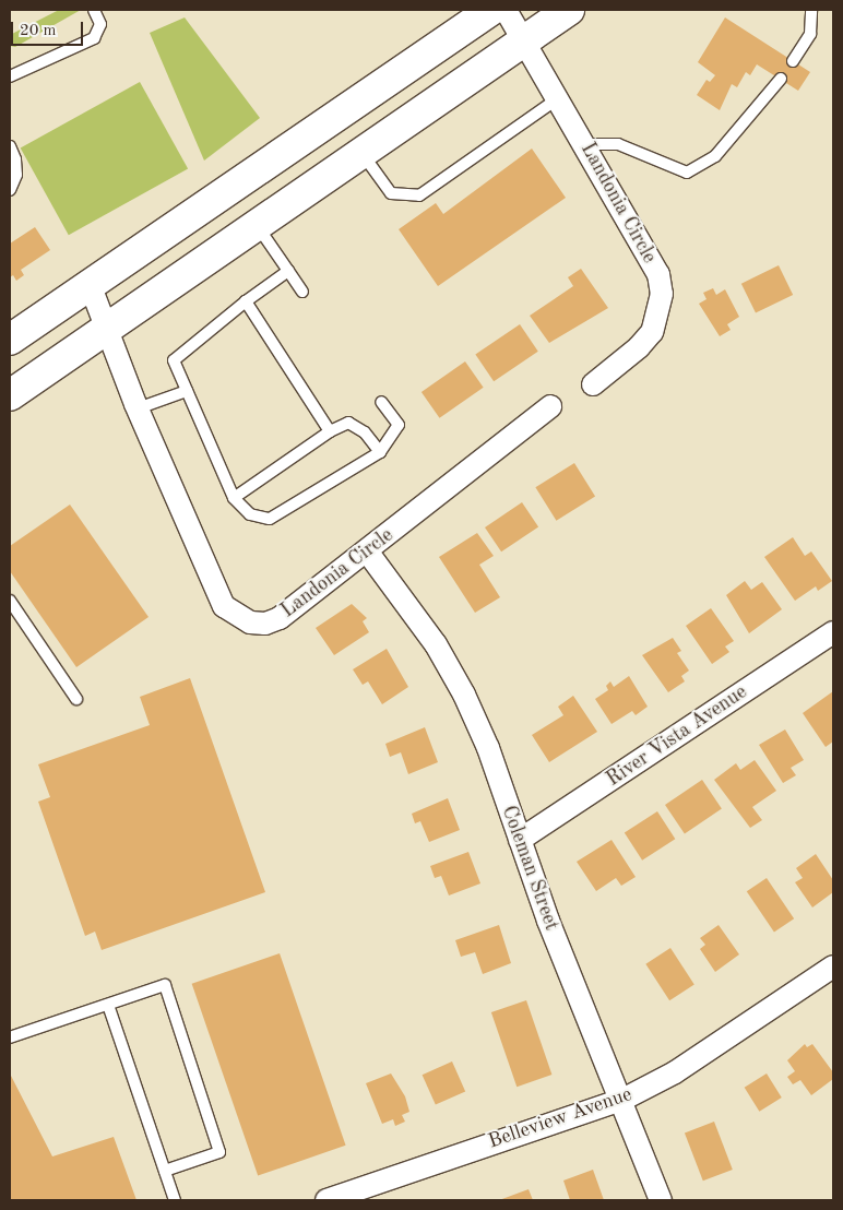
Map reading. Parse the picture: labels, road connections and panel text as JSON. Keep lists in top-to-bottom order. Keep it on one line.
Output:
{"streets":{"street":["Landonia Circle","River Vista Avenue","Coleman Street","Belleview Avenue"]},"crossings":[["Landonia Circle","Coleman Street"],["River Vista Avenue","Coleman Street"],["Coleman Street","Belleview Avenue"]],"scale_bar":"20 m"}
